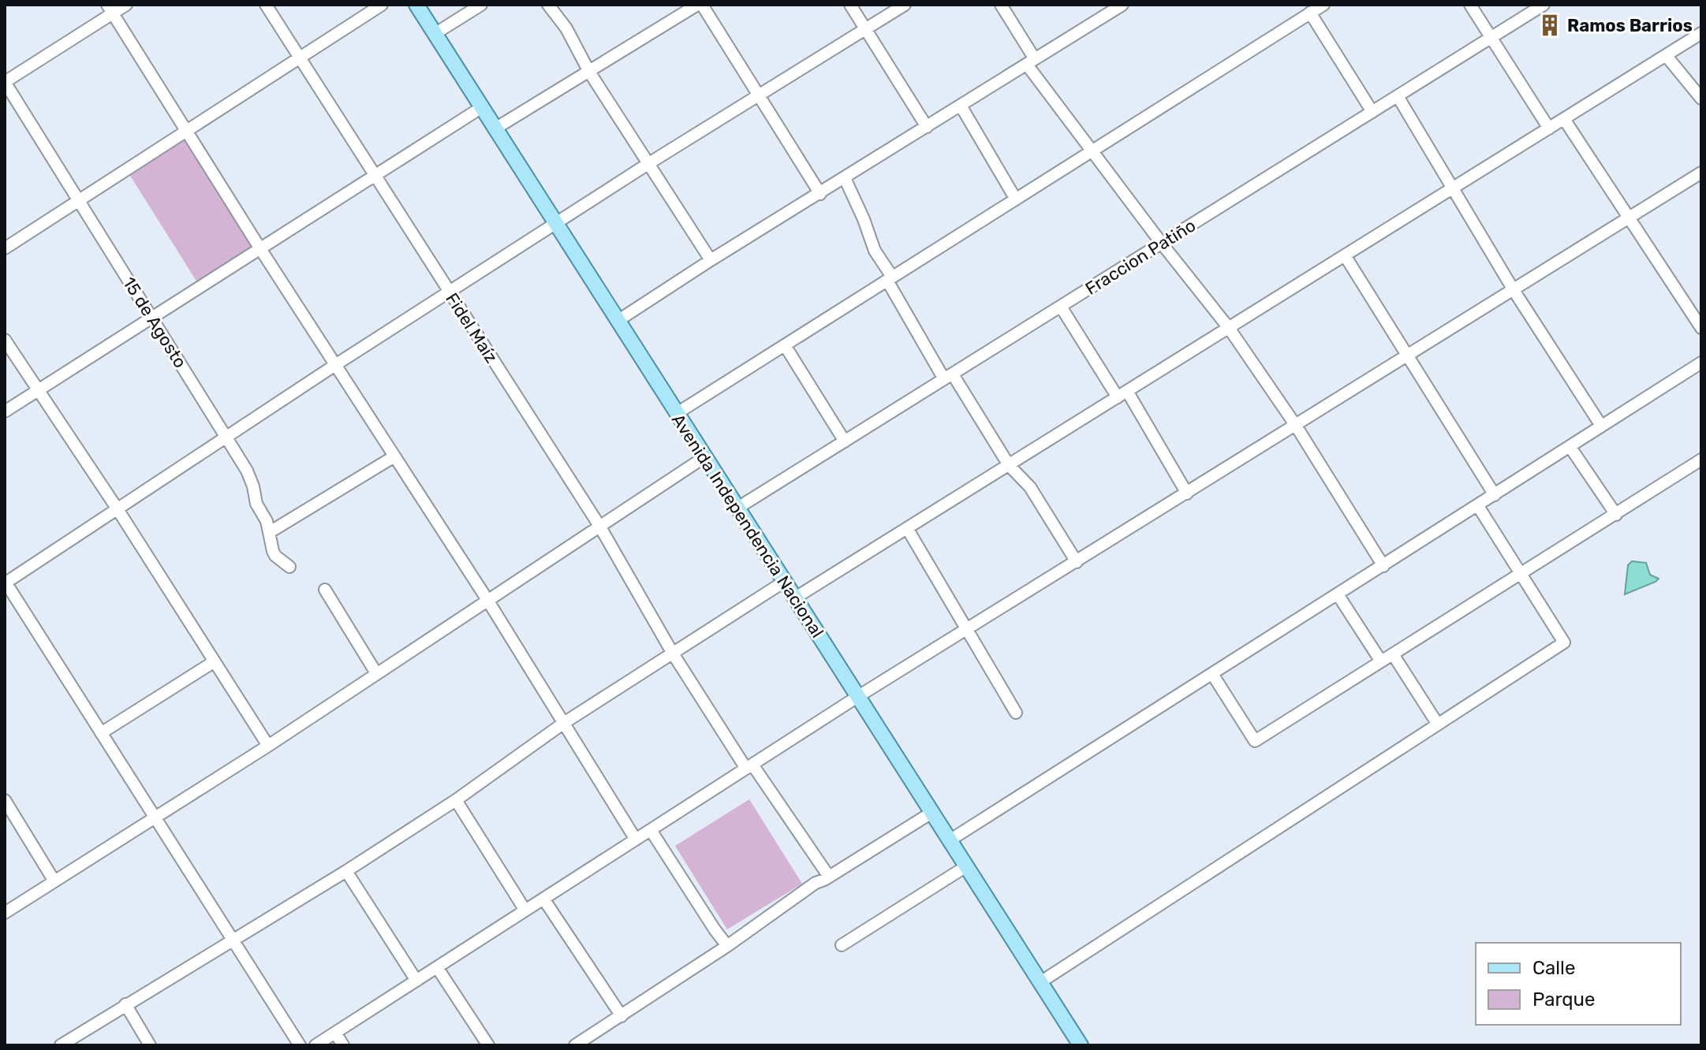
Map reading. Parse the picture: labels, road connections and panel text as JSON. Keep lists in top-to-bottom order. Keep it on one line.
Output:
{"streets":{"main road":["Avenida Independencia Nacional"],"street":["Fraccion Patiño","15 de Agosto","Fidel Maíz"]},"crossings":[["Fraccion Patiño","Avenida Independencia Nacional"]],"places":{"building":["Ramos Barrios"]},"legend":["Calle","Parque"]}
